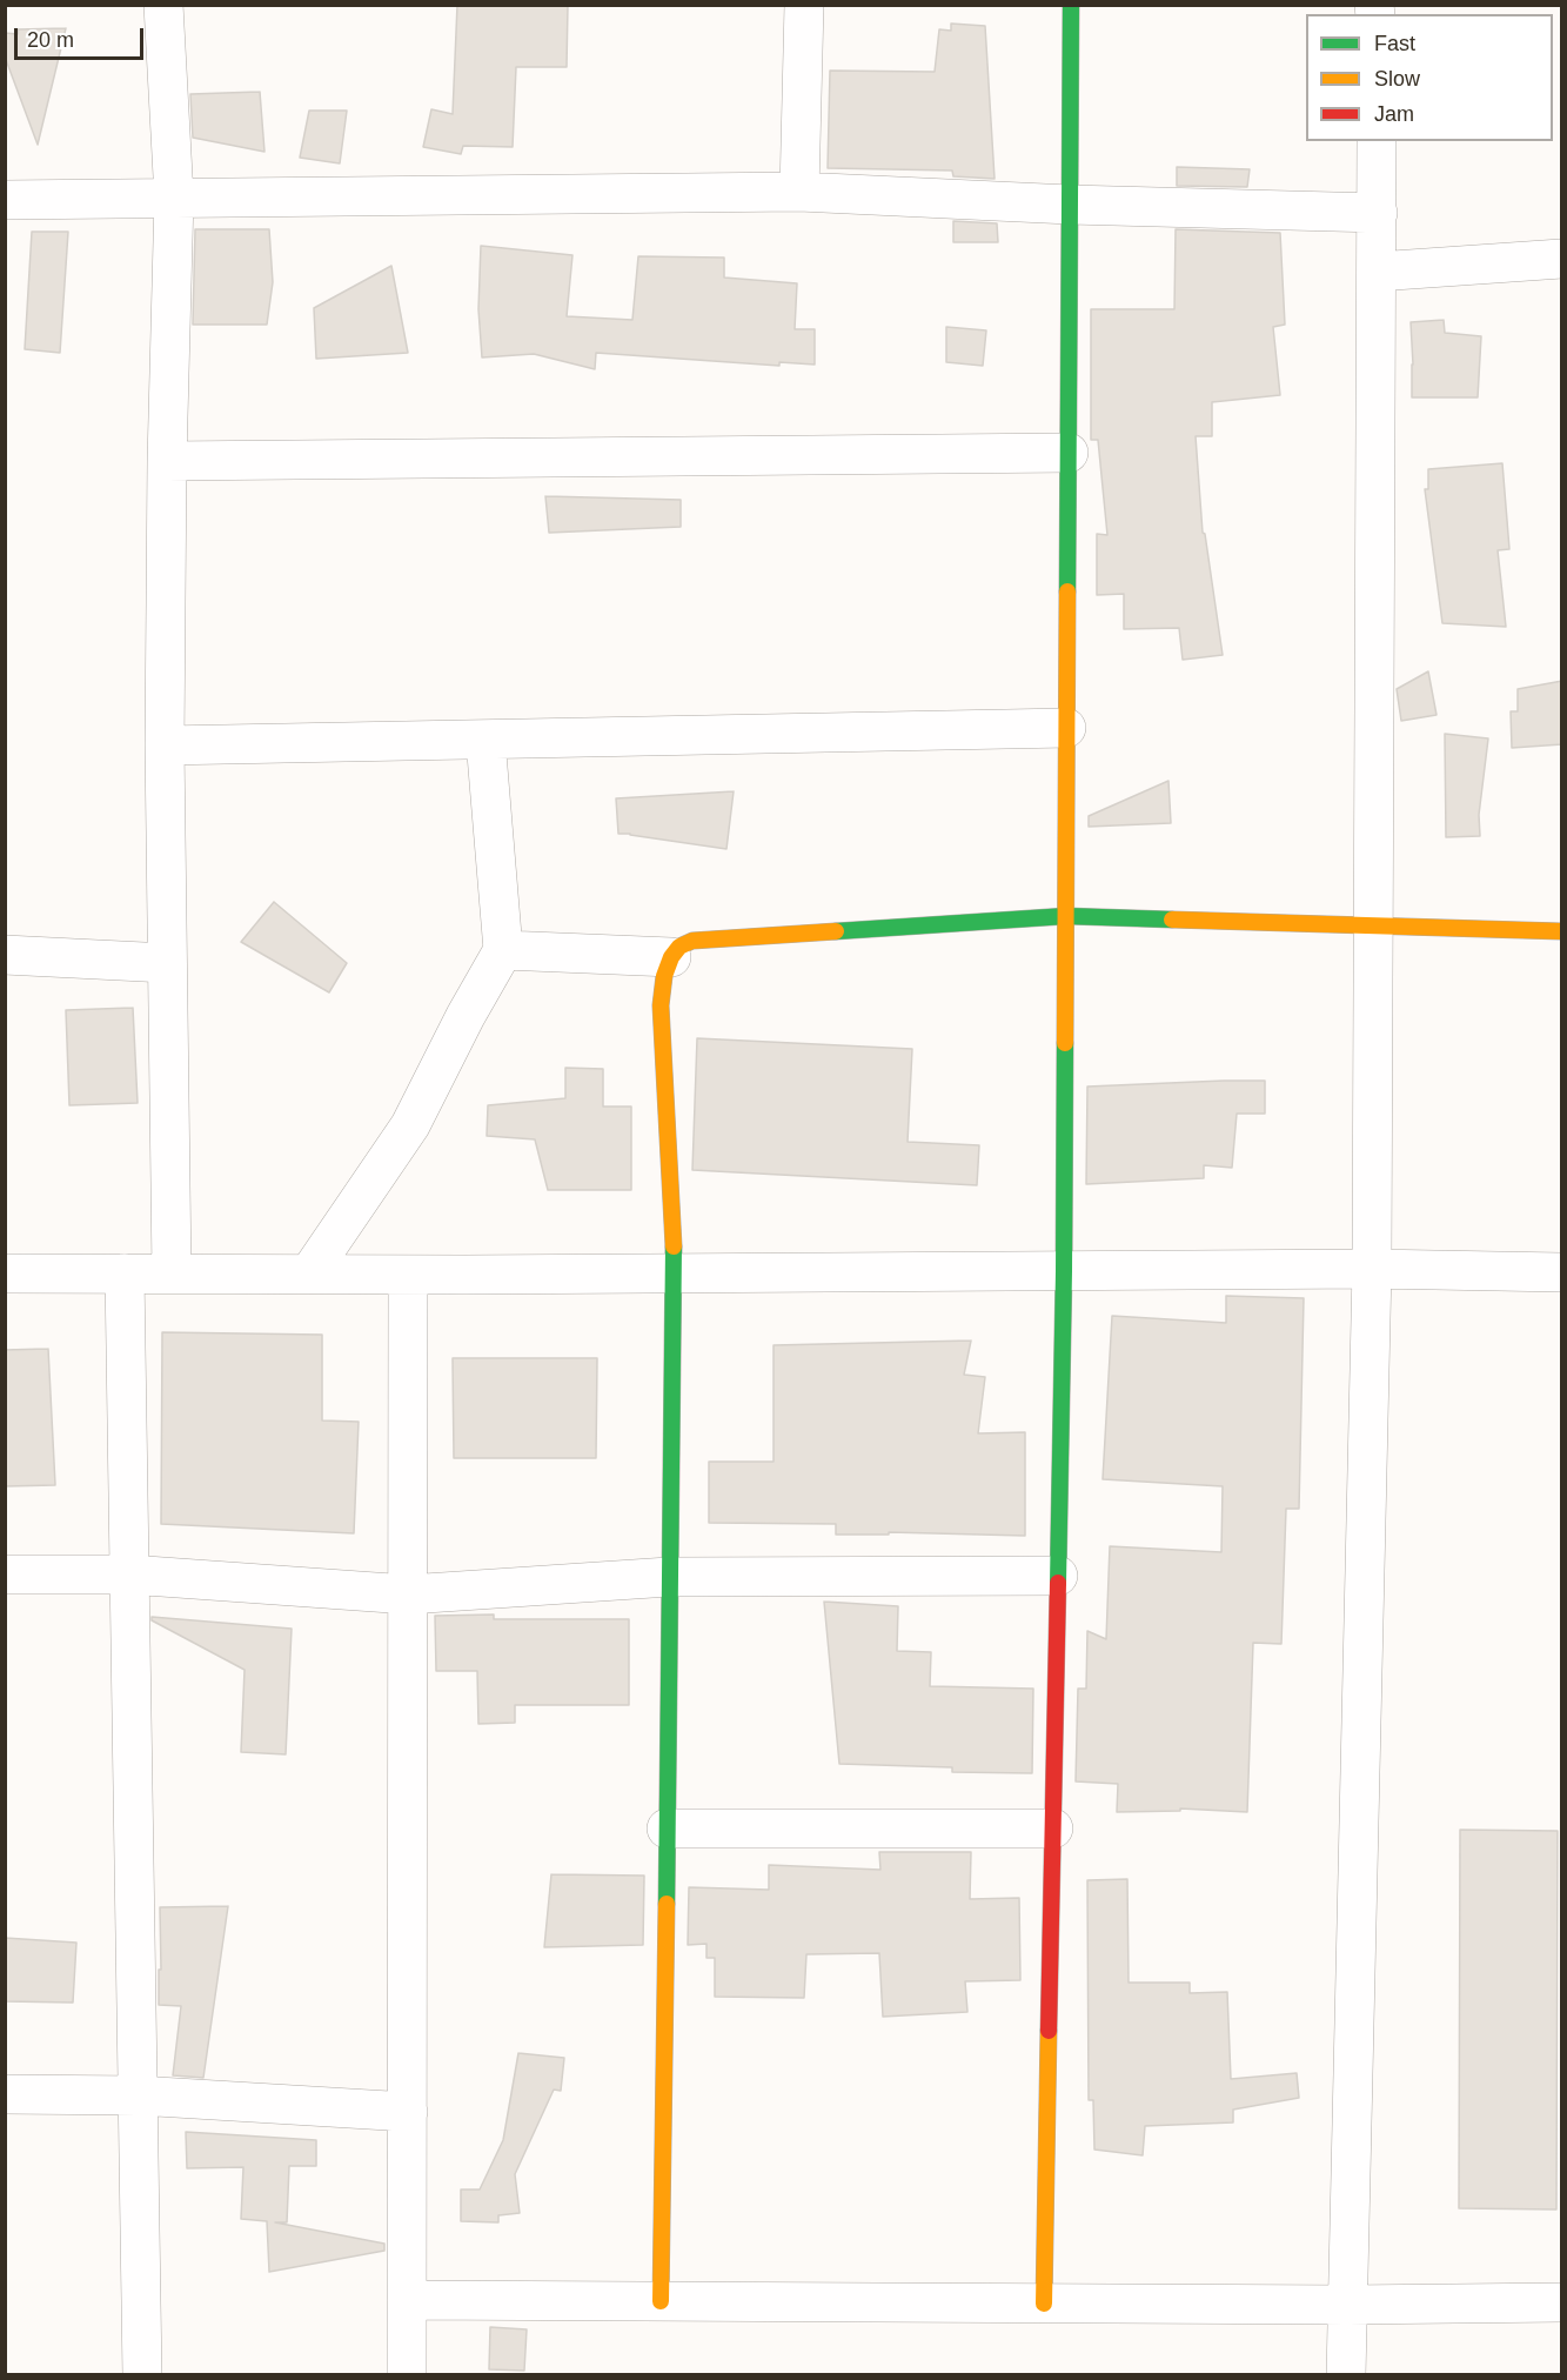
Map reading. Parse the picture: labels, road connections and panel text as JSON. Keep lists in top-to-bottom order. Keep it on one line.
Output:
{"legend":["Fast","Slow","Jam"],"scale_bar":"20 m"}
